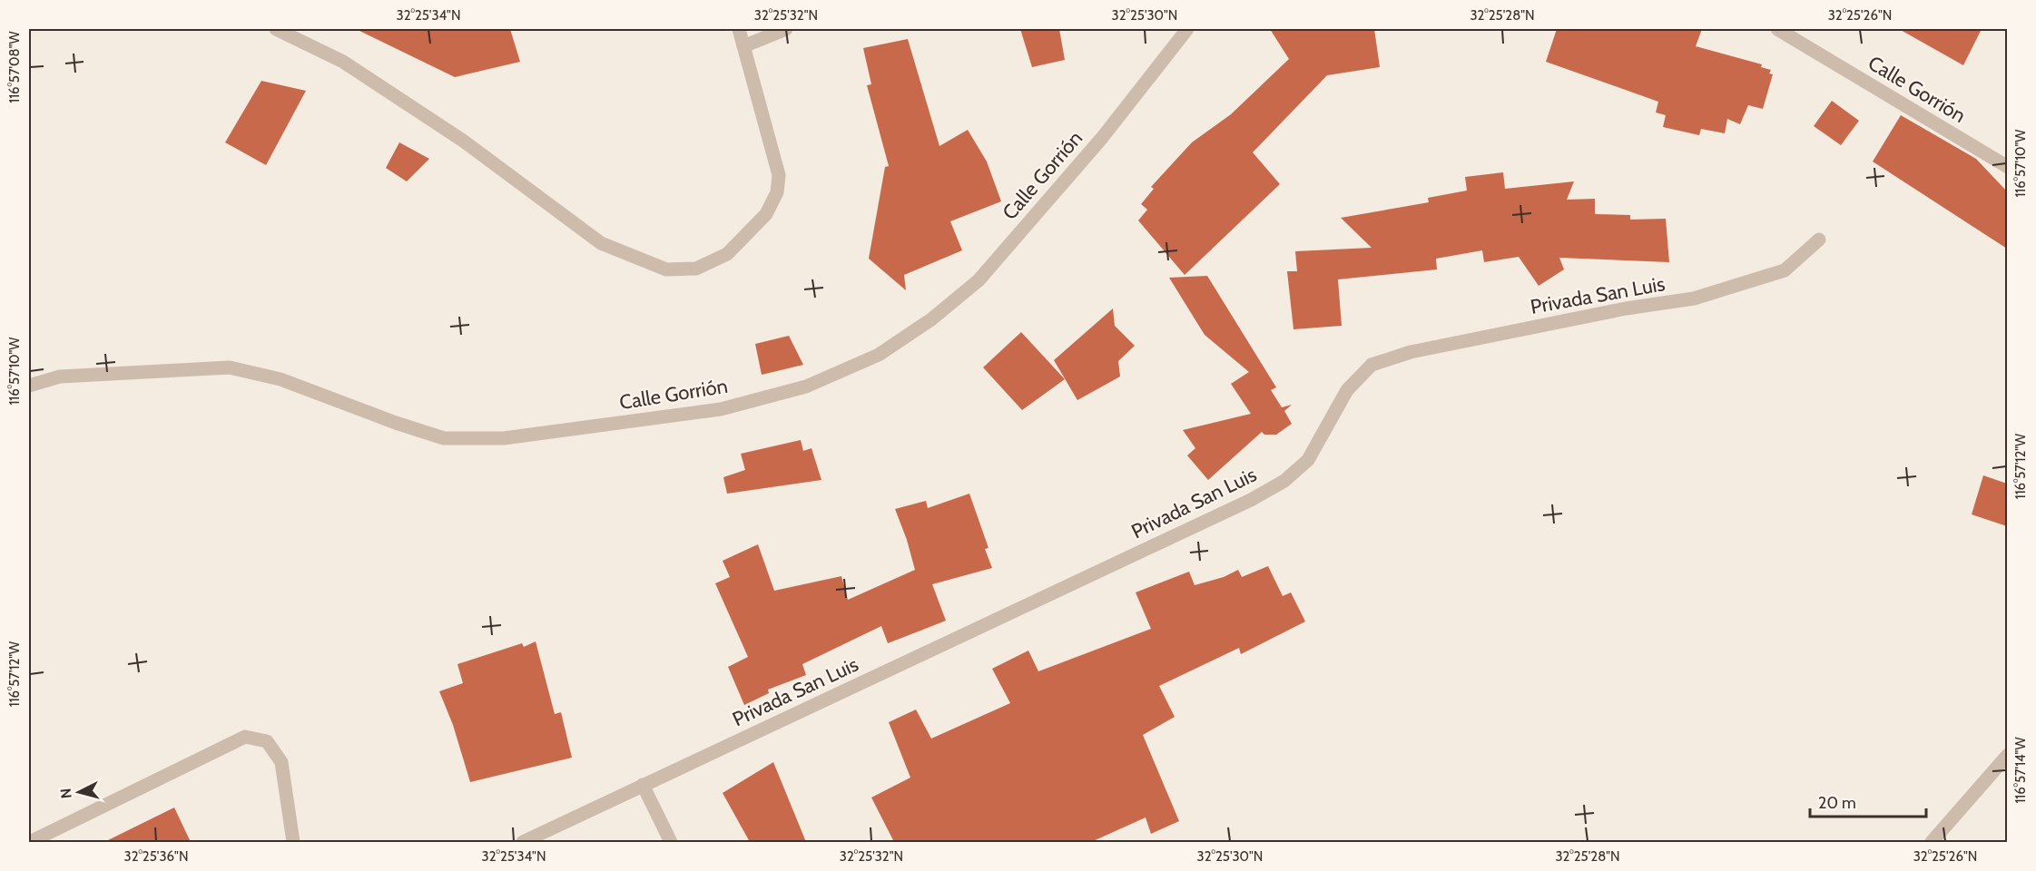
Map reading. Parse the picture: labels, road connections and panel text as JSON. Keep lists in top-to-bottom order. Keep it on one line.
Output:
{"streets":{"street":["Calle Gorrión","Privada San Luis"]},"scale_bar":"20 m","north":"left","coordinates":["32°25'34\"N","32°25'32\"N","32°25'30\"N","32°25'28\"N","32°25'26\"N","116°57'08\"W","116°57'10\"W","116°57'12\"W","116°57'14\"W","32°25'36\"N"]}
